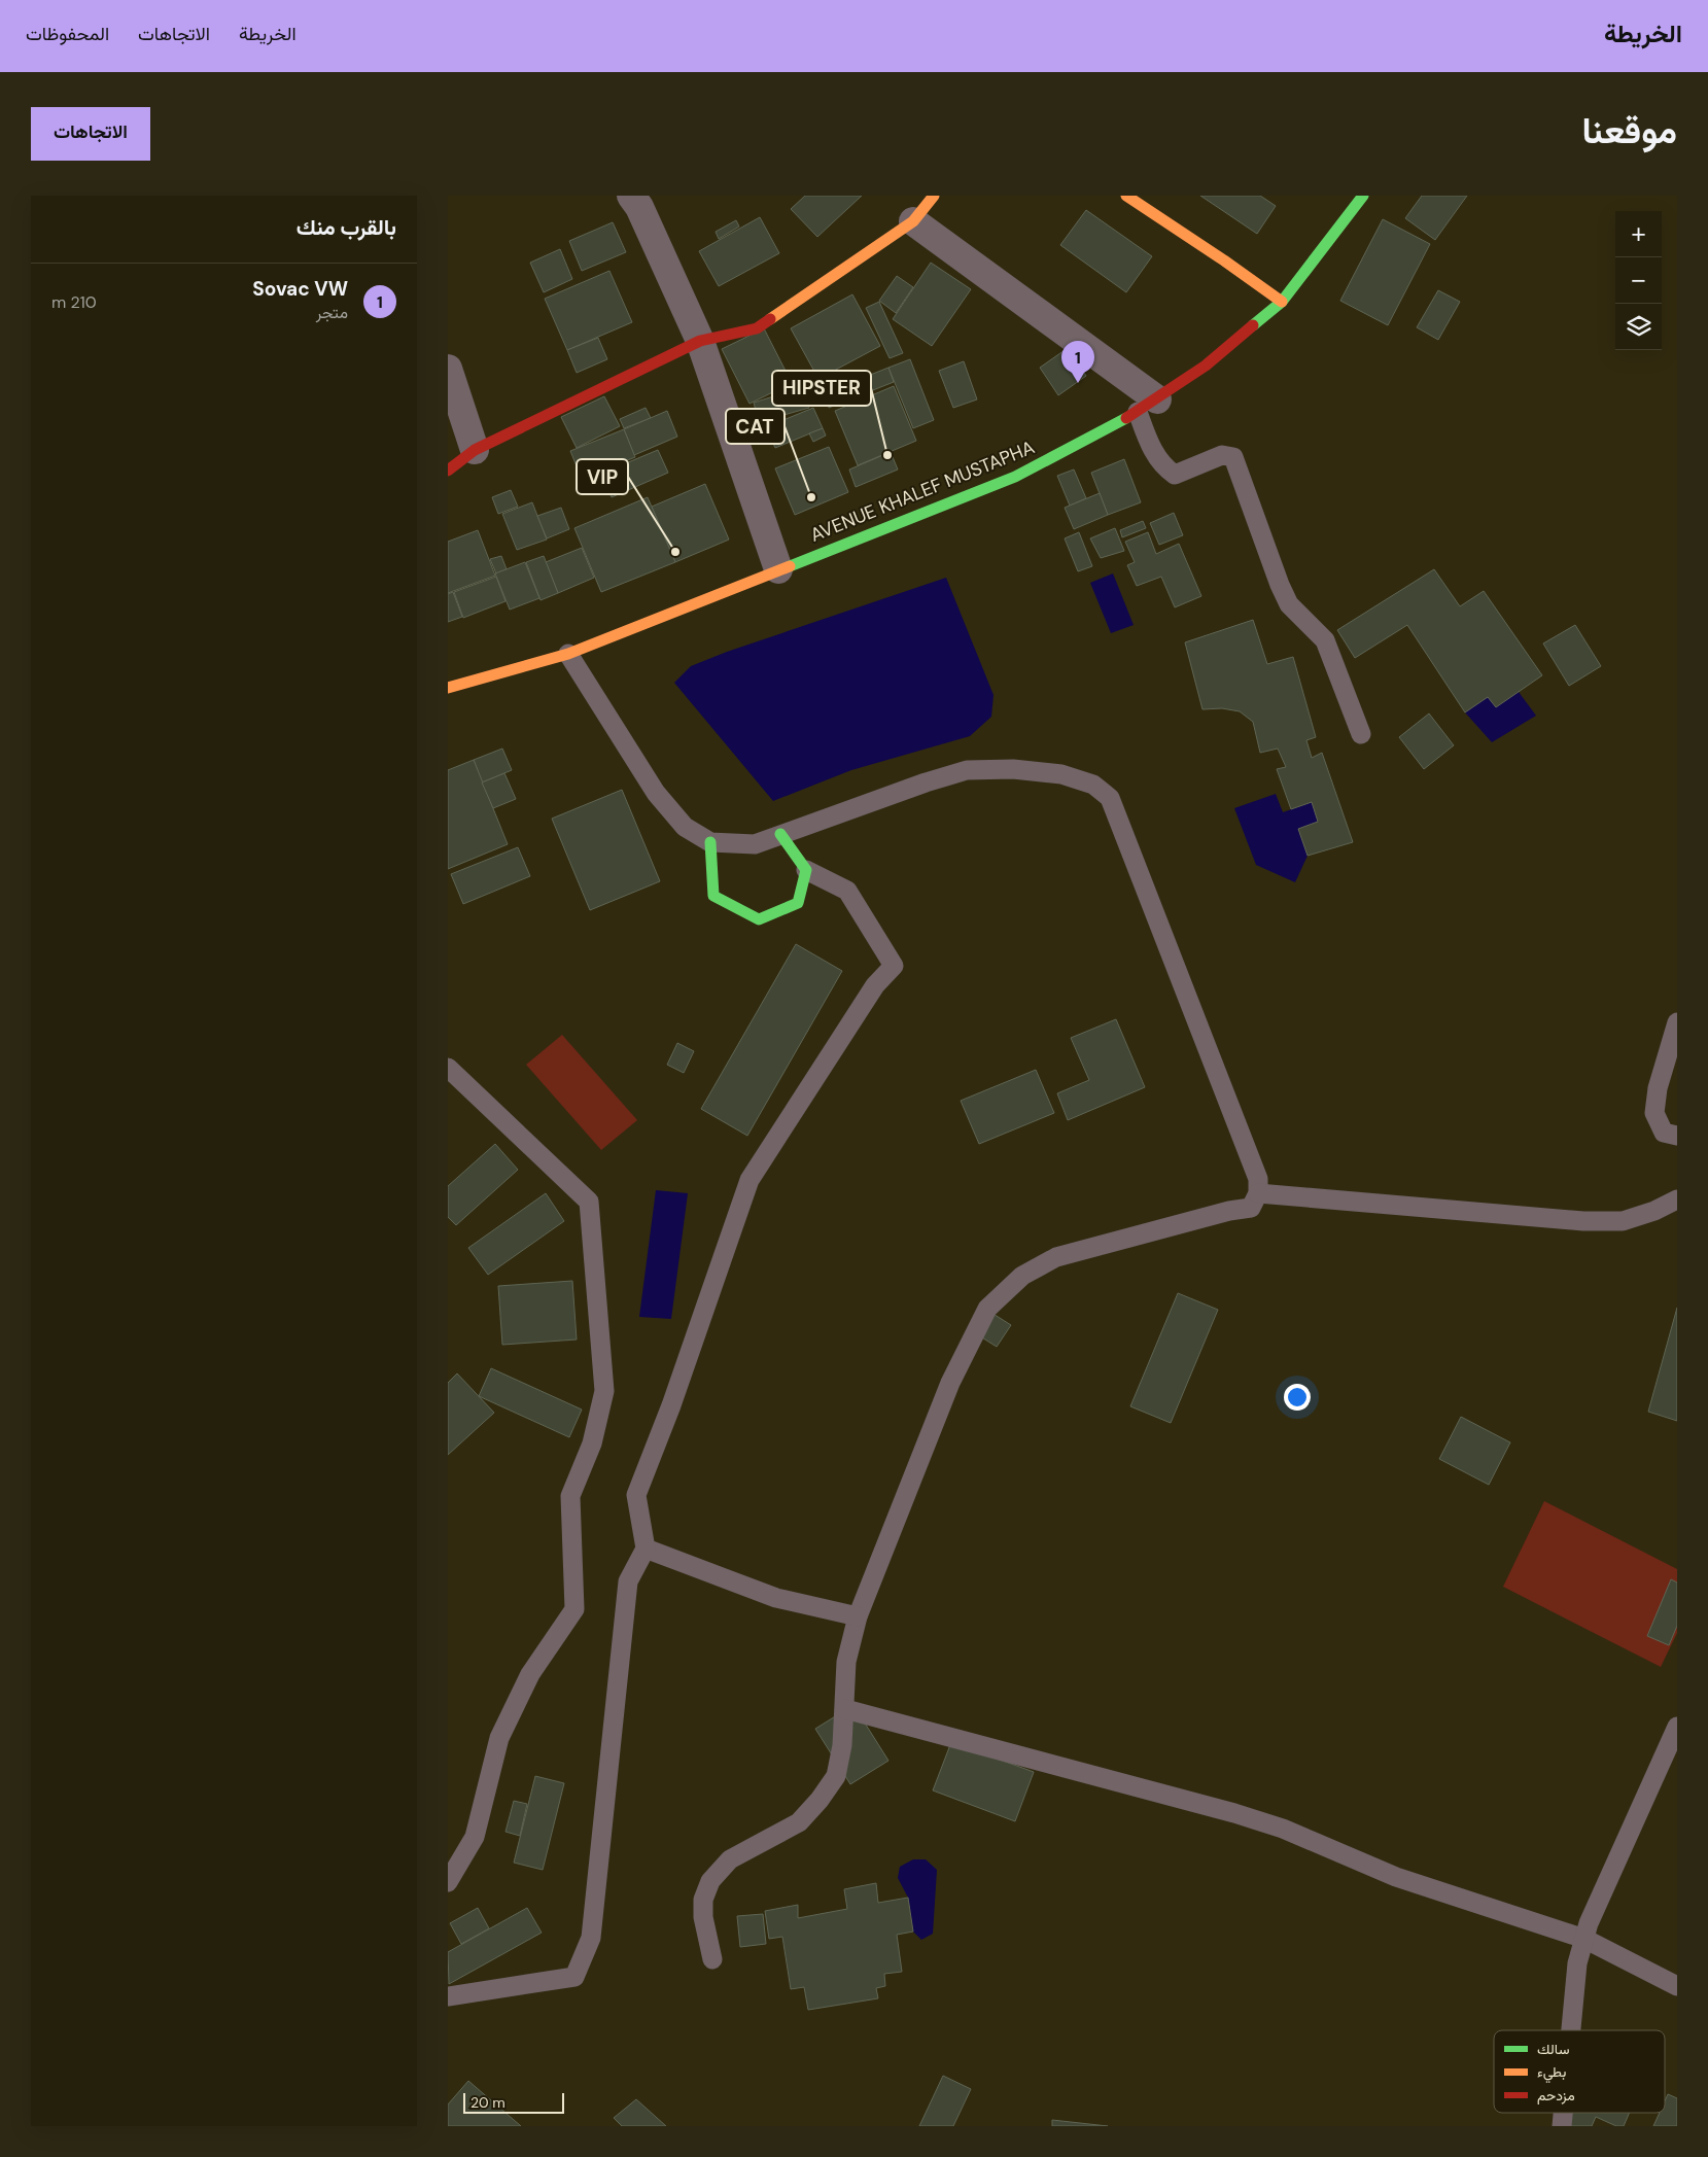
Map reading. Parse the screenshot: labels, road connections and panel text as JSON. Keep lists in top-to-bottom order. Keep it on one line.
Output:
{"streets":{"main road":["AVENUE KHALEF MUSTAPHA"]},"places":["HIPSTER","CAT","VIP"],"legend":["سالك","بطيء","مزدحم"],"scale_bar":"20 m","page":{"header":"الخريطة","nav":["الخريطة","الاتجاهات","المحفوظات"],"title":"موقعنا","buttons":"الاتجاهات","heading":"بالقرب منك","map_buttons":["+","−"],"list":[{"mark":"1","name":"Sovac VW","note":"متجر","value":"210 m"}],"pins":"1","scale":"20 m"}}
